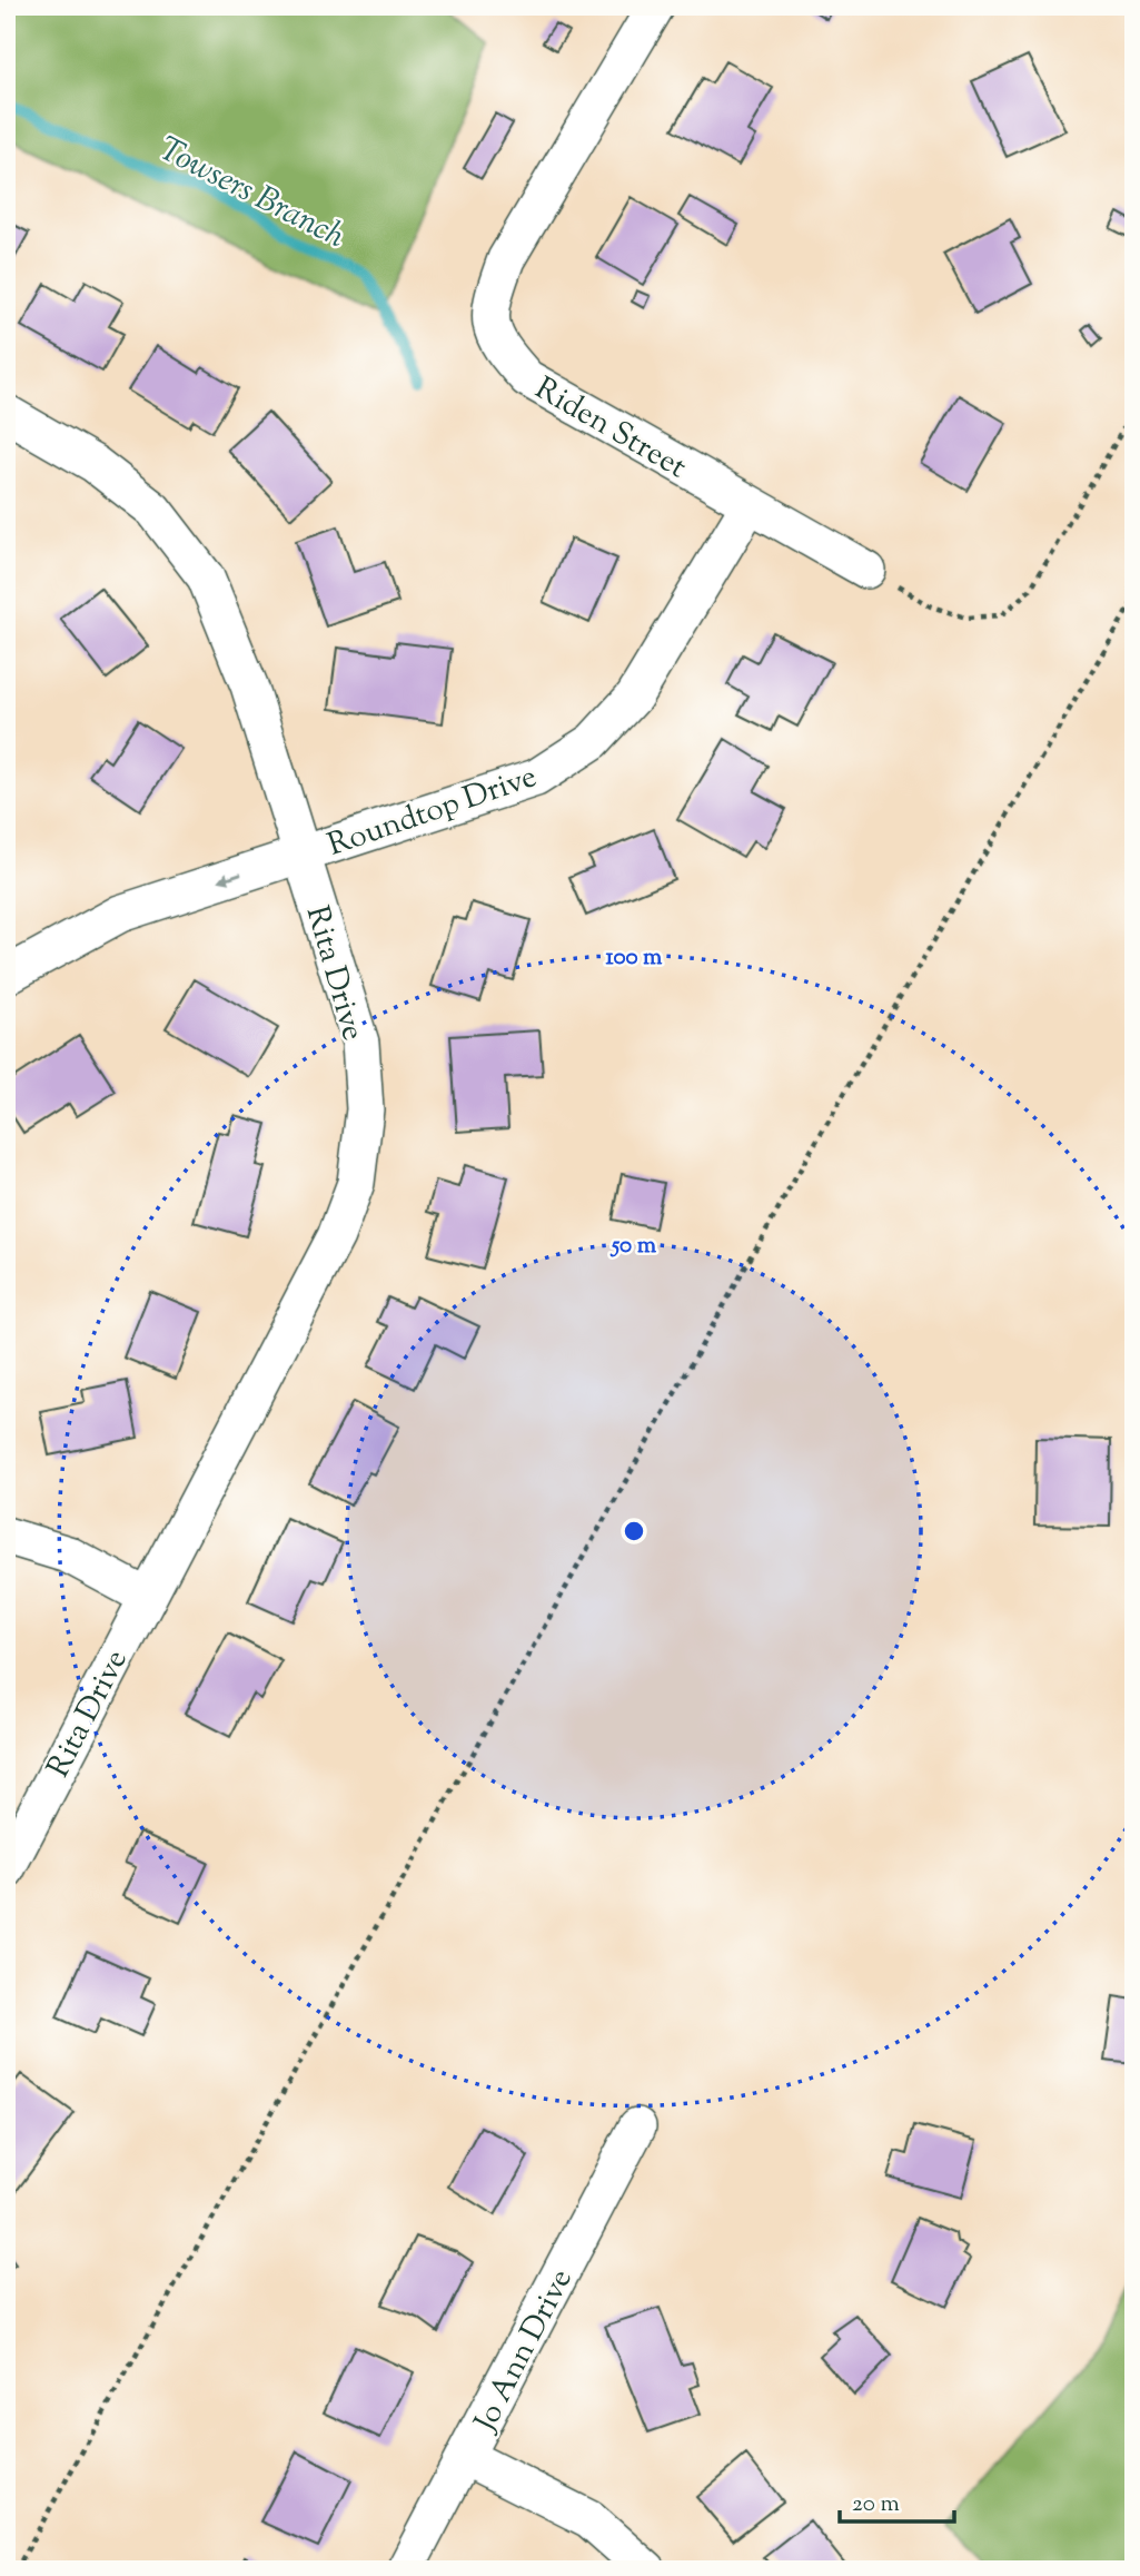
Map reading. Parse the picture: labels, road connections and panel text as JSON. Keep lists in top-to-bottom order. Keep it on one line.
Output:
{"streets":{"street":["Riden Street","Roundtop Drive","Rita Drive","Jo Ann Drive"]},"crossings":[["Riden Street","Roundtop Drive"],["Roundtop Drive","Rita Drive"]],"water":["Towsers Branch"],"scale_bar":"20 m","rings":["100 m","50 m"]}
